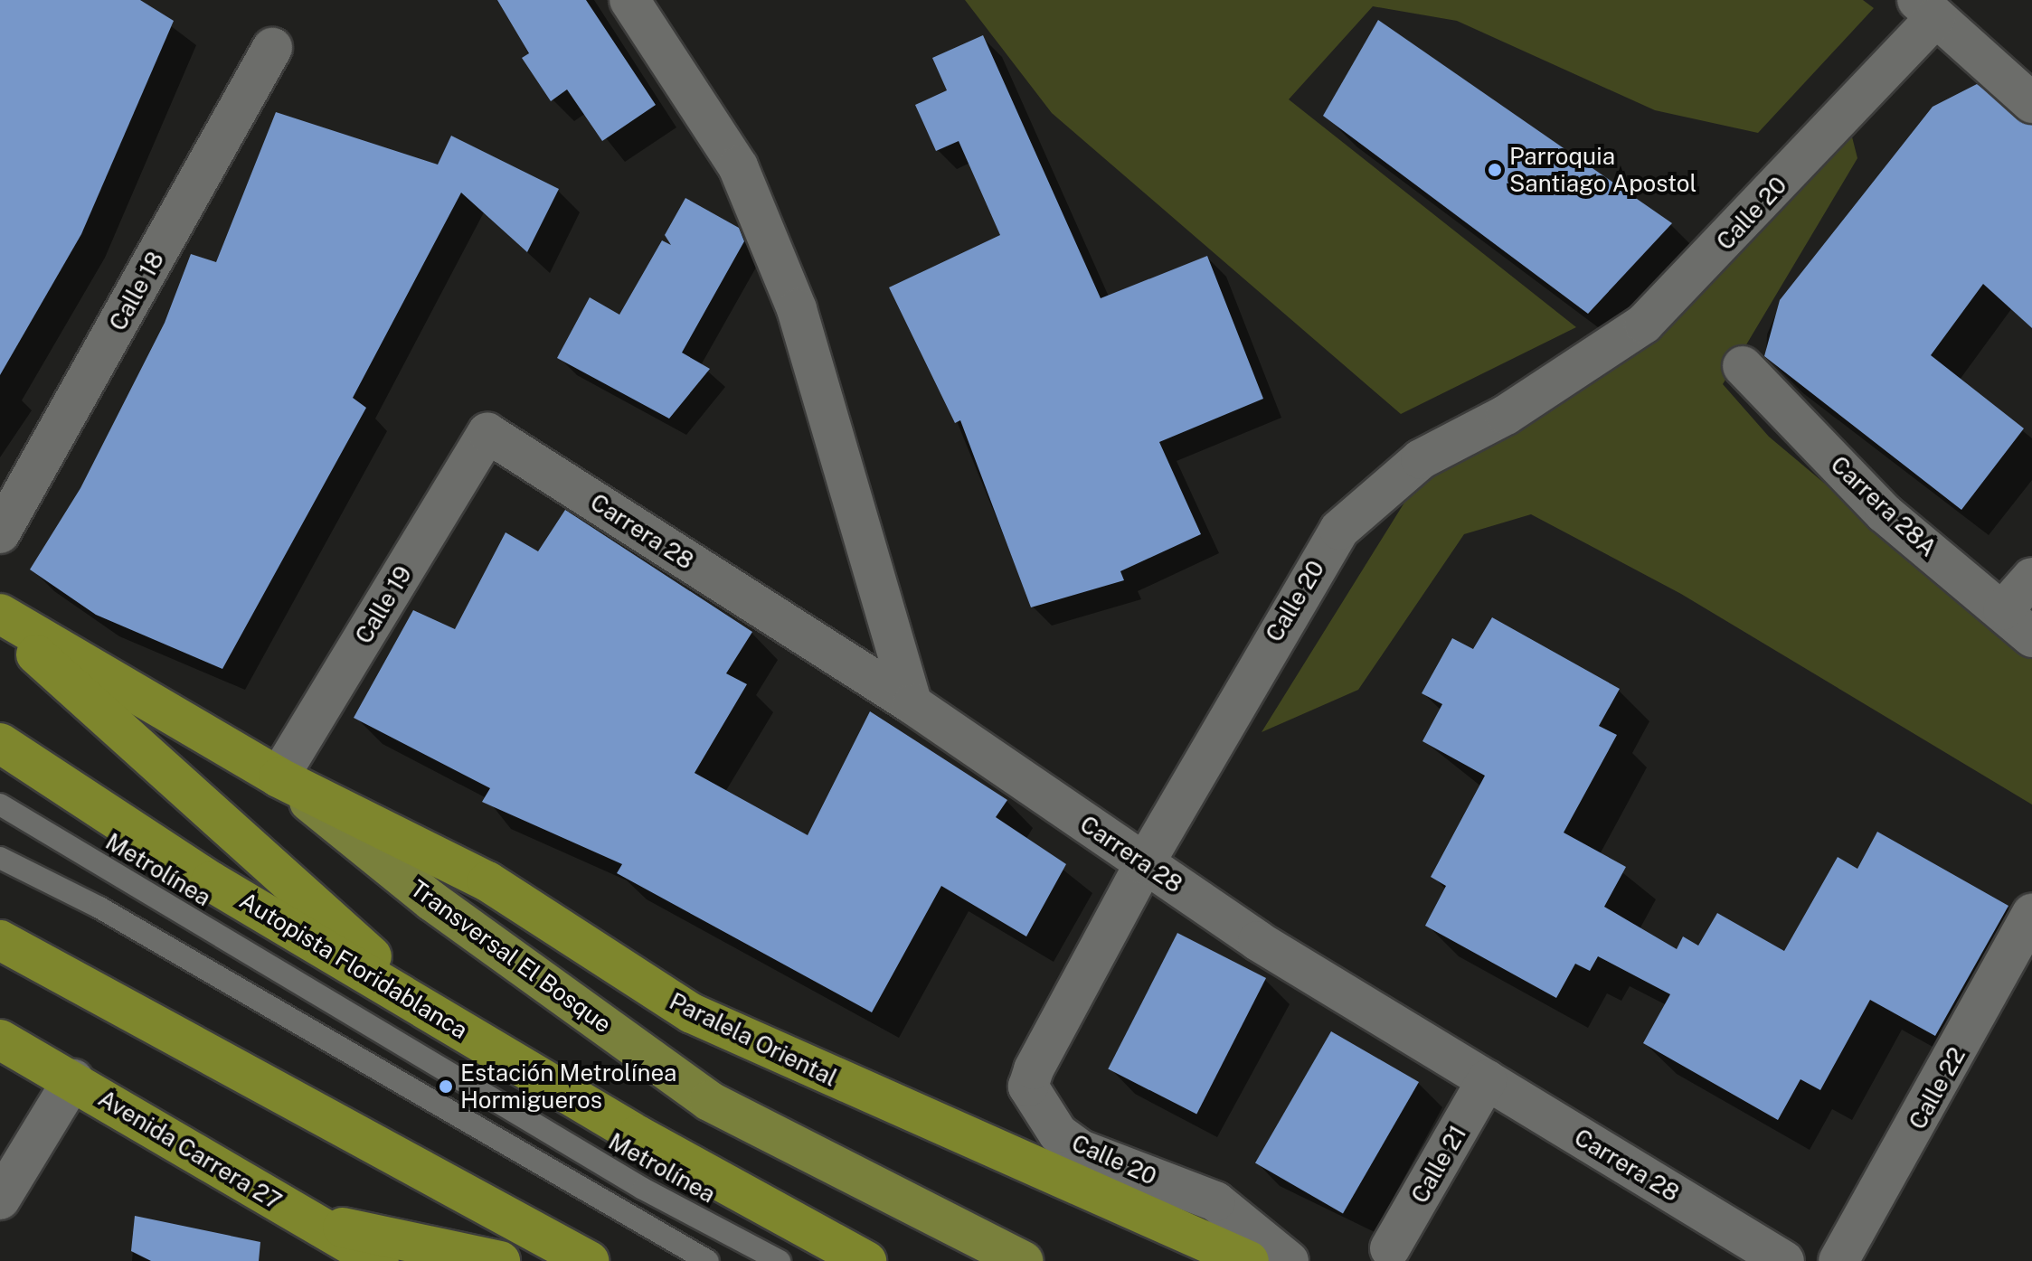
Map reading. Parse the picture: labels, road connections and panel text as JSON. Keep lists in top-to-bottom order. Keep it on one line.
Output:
{"streets":{"highway":["Autopista Floridablanca","Paralela Oriental","Avenida Carrera 27"],"main road":["Transversal El Bosque"],"street":["Calle 20","Calle 18","Carrera 28A","Carrera 28","Calle 19","Calle 22","Calle 21"],"lane":["Metrolínea"]},"crossings":[["Calle 20","Carrera 28"],["Carrera 28","Calle 19"],["Carrera 28","Calle 21"],["Calle 19","Transversal El Bosque"],["Calle 19","Paralela Oriental"],["Transversal El Bosque","Paralela Oriental"]],"places":["Parroquia Santiago Apostol","Estación Metrolínea Hormigueros"]}
